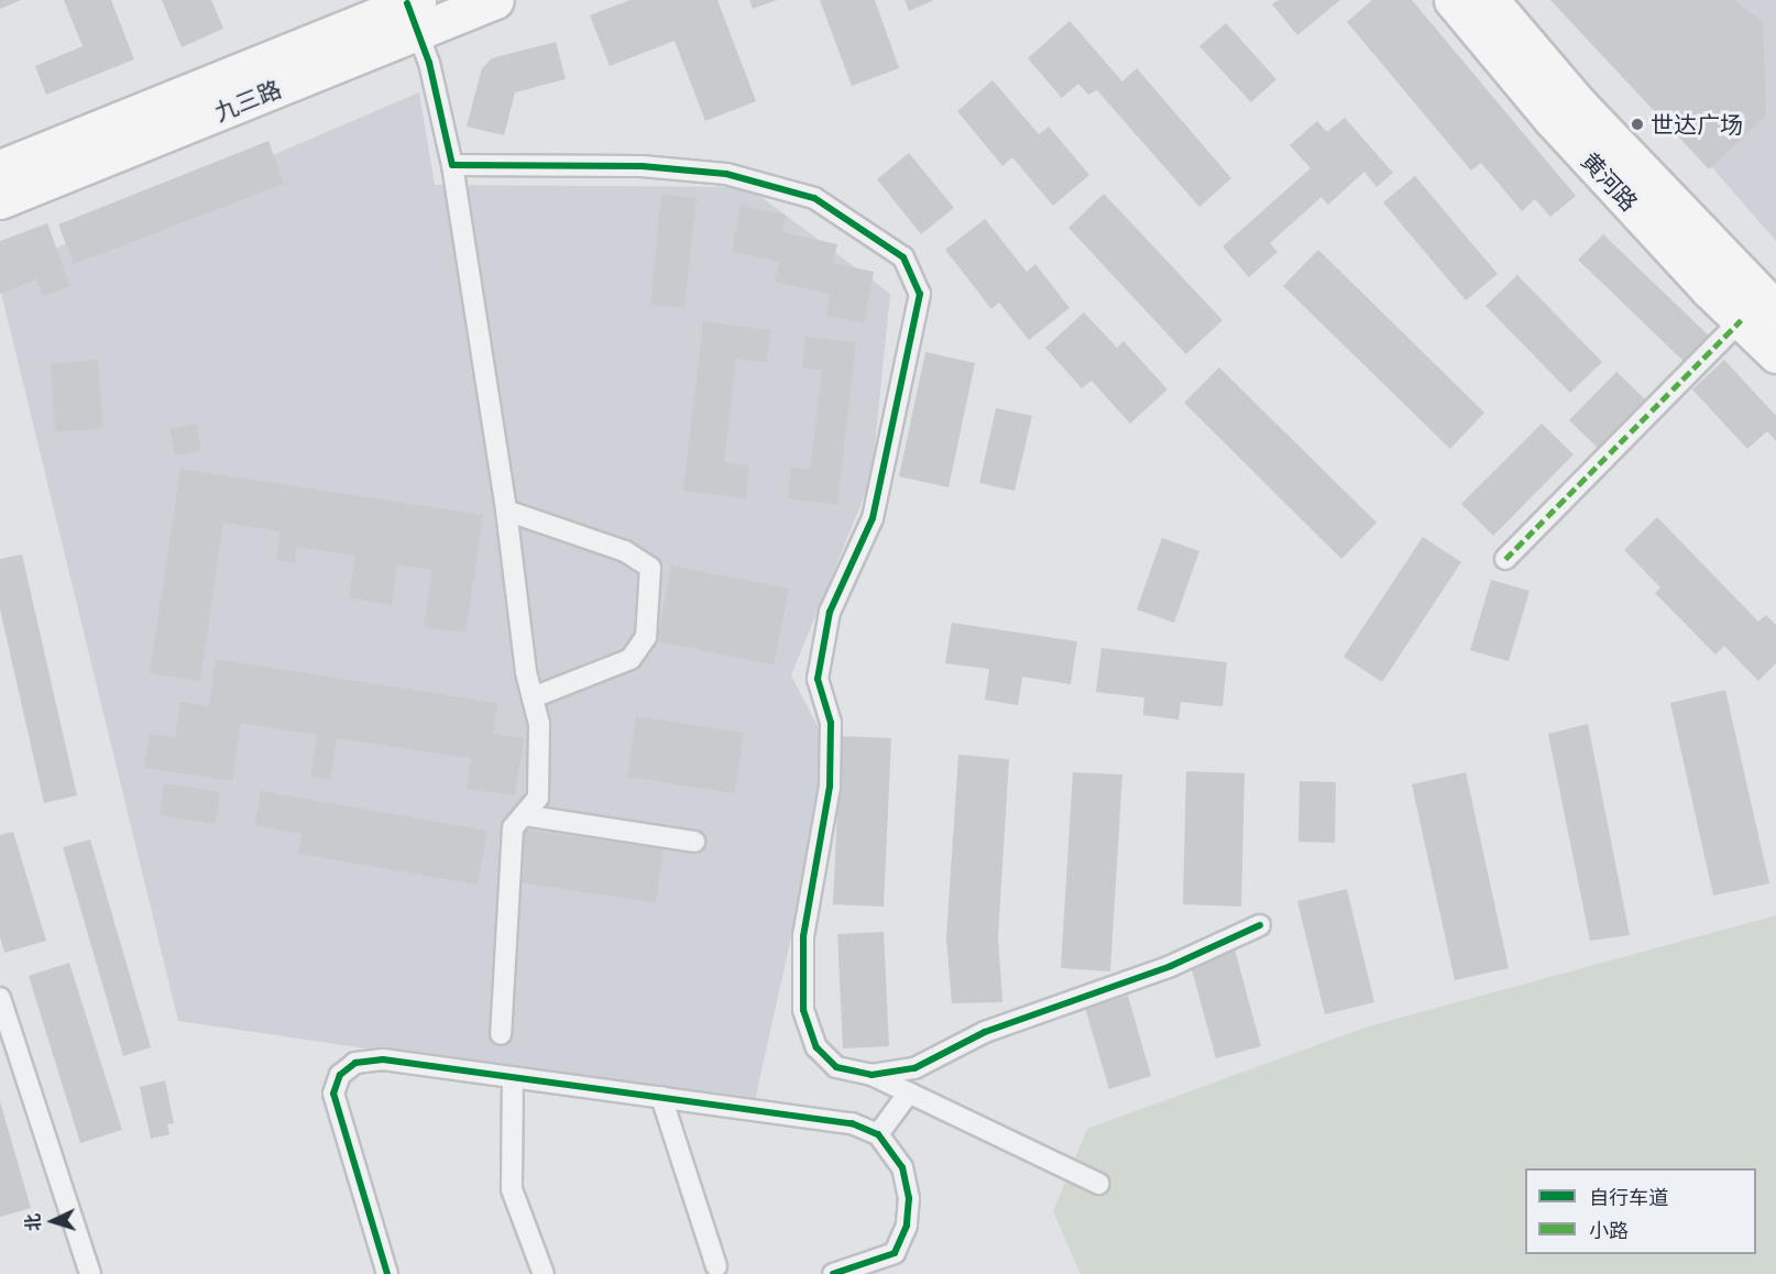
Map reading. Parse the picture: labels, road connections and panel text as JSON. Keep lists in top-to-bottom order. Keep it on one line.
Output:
{"streets":{"highway":["九三路","黄河路"]},"places":["世达广场"],"legend":["自行车道","小路"],"north":"left"}
